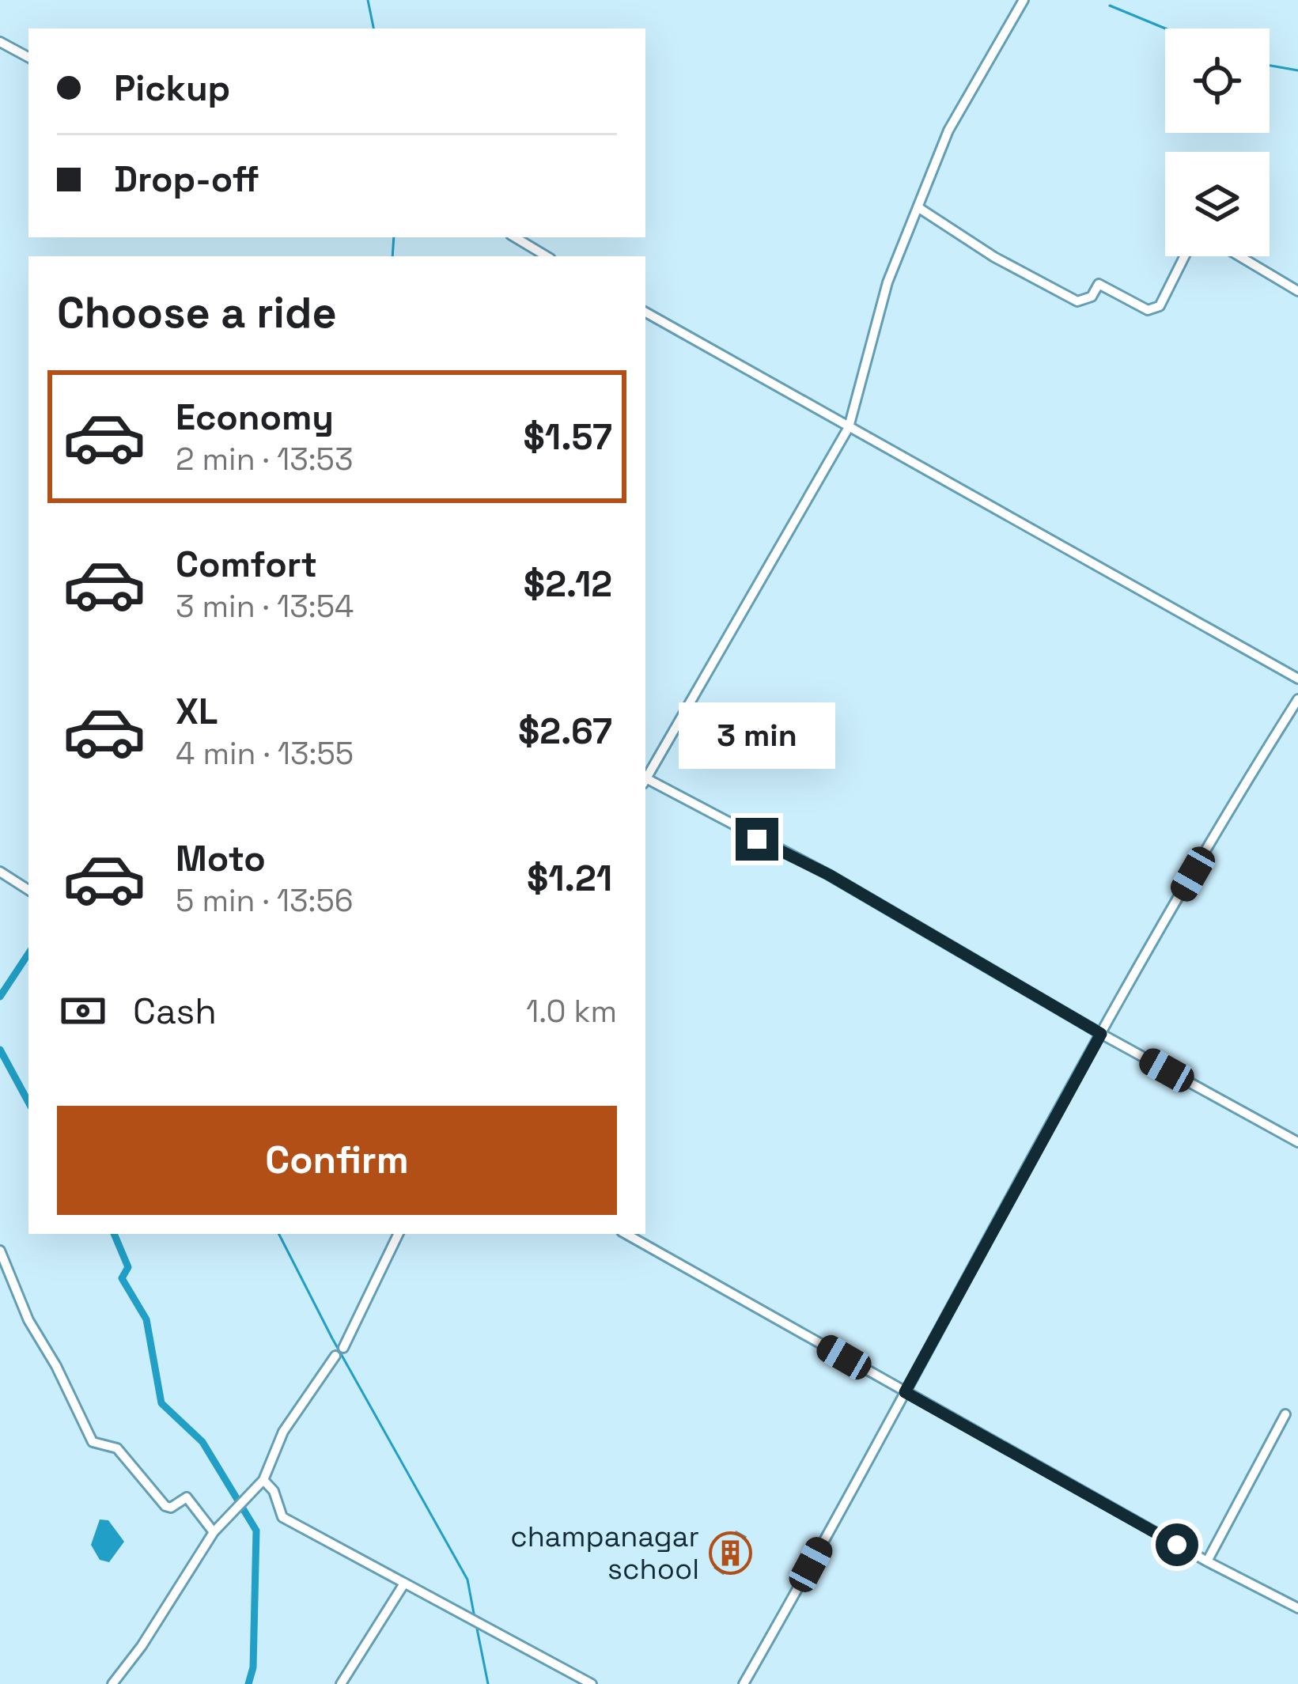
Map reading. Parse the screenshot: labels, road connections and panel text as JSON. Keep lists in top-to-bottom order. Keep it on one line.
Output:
{"places":{"building":["champanagar school"]},"page":{"banner":["Pickup","Drop-off"],"heading":"Choose a ride","list":[{"name":"Economy","note":"2 min · 13:53","value":"$1.57"},{"name":"Comfort","note":"3 min · 13:54","value":"$2.12"},{"name":"XL","note":"4 min · 13:55","value":"$2.67"},{"name":"Moto","note":"5 min · 13:56","value":"$1.21"}],"bubble":"3 min","pay":["Cash","1.0 km"],"buttons":"Confirm"}}
